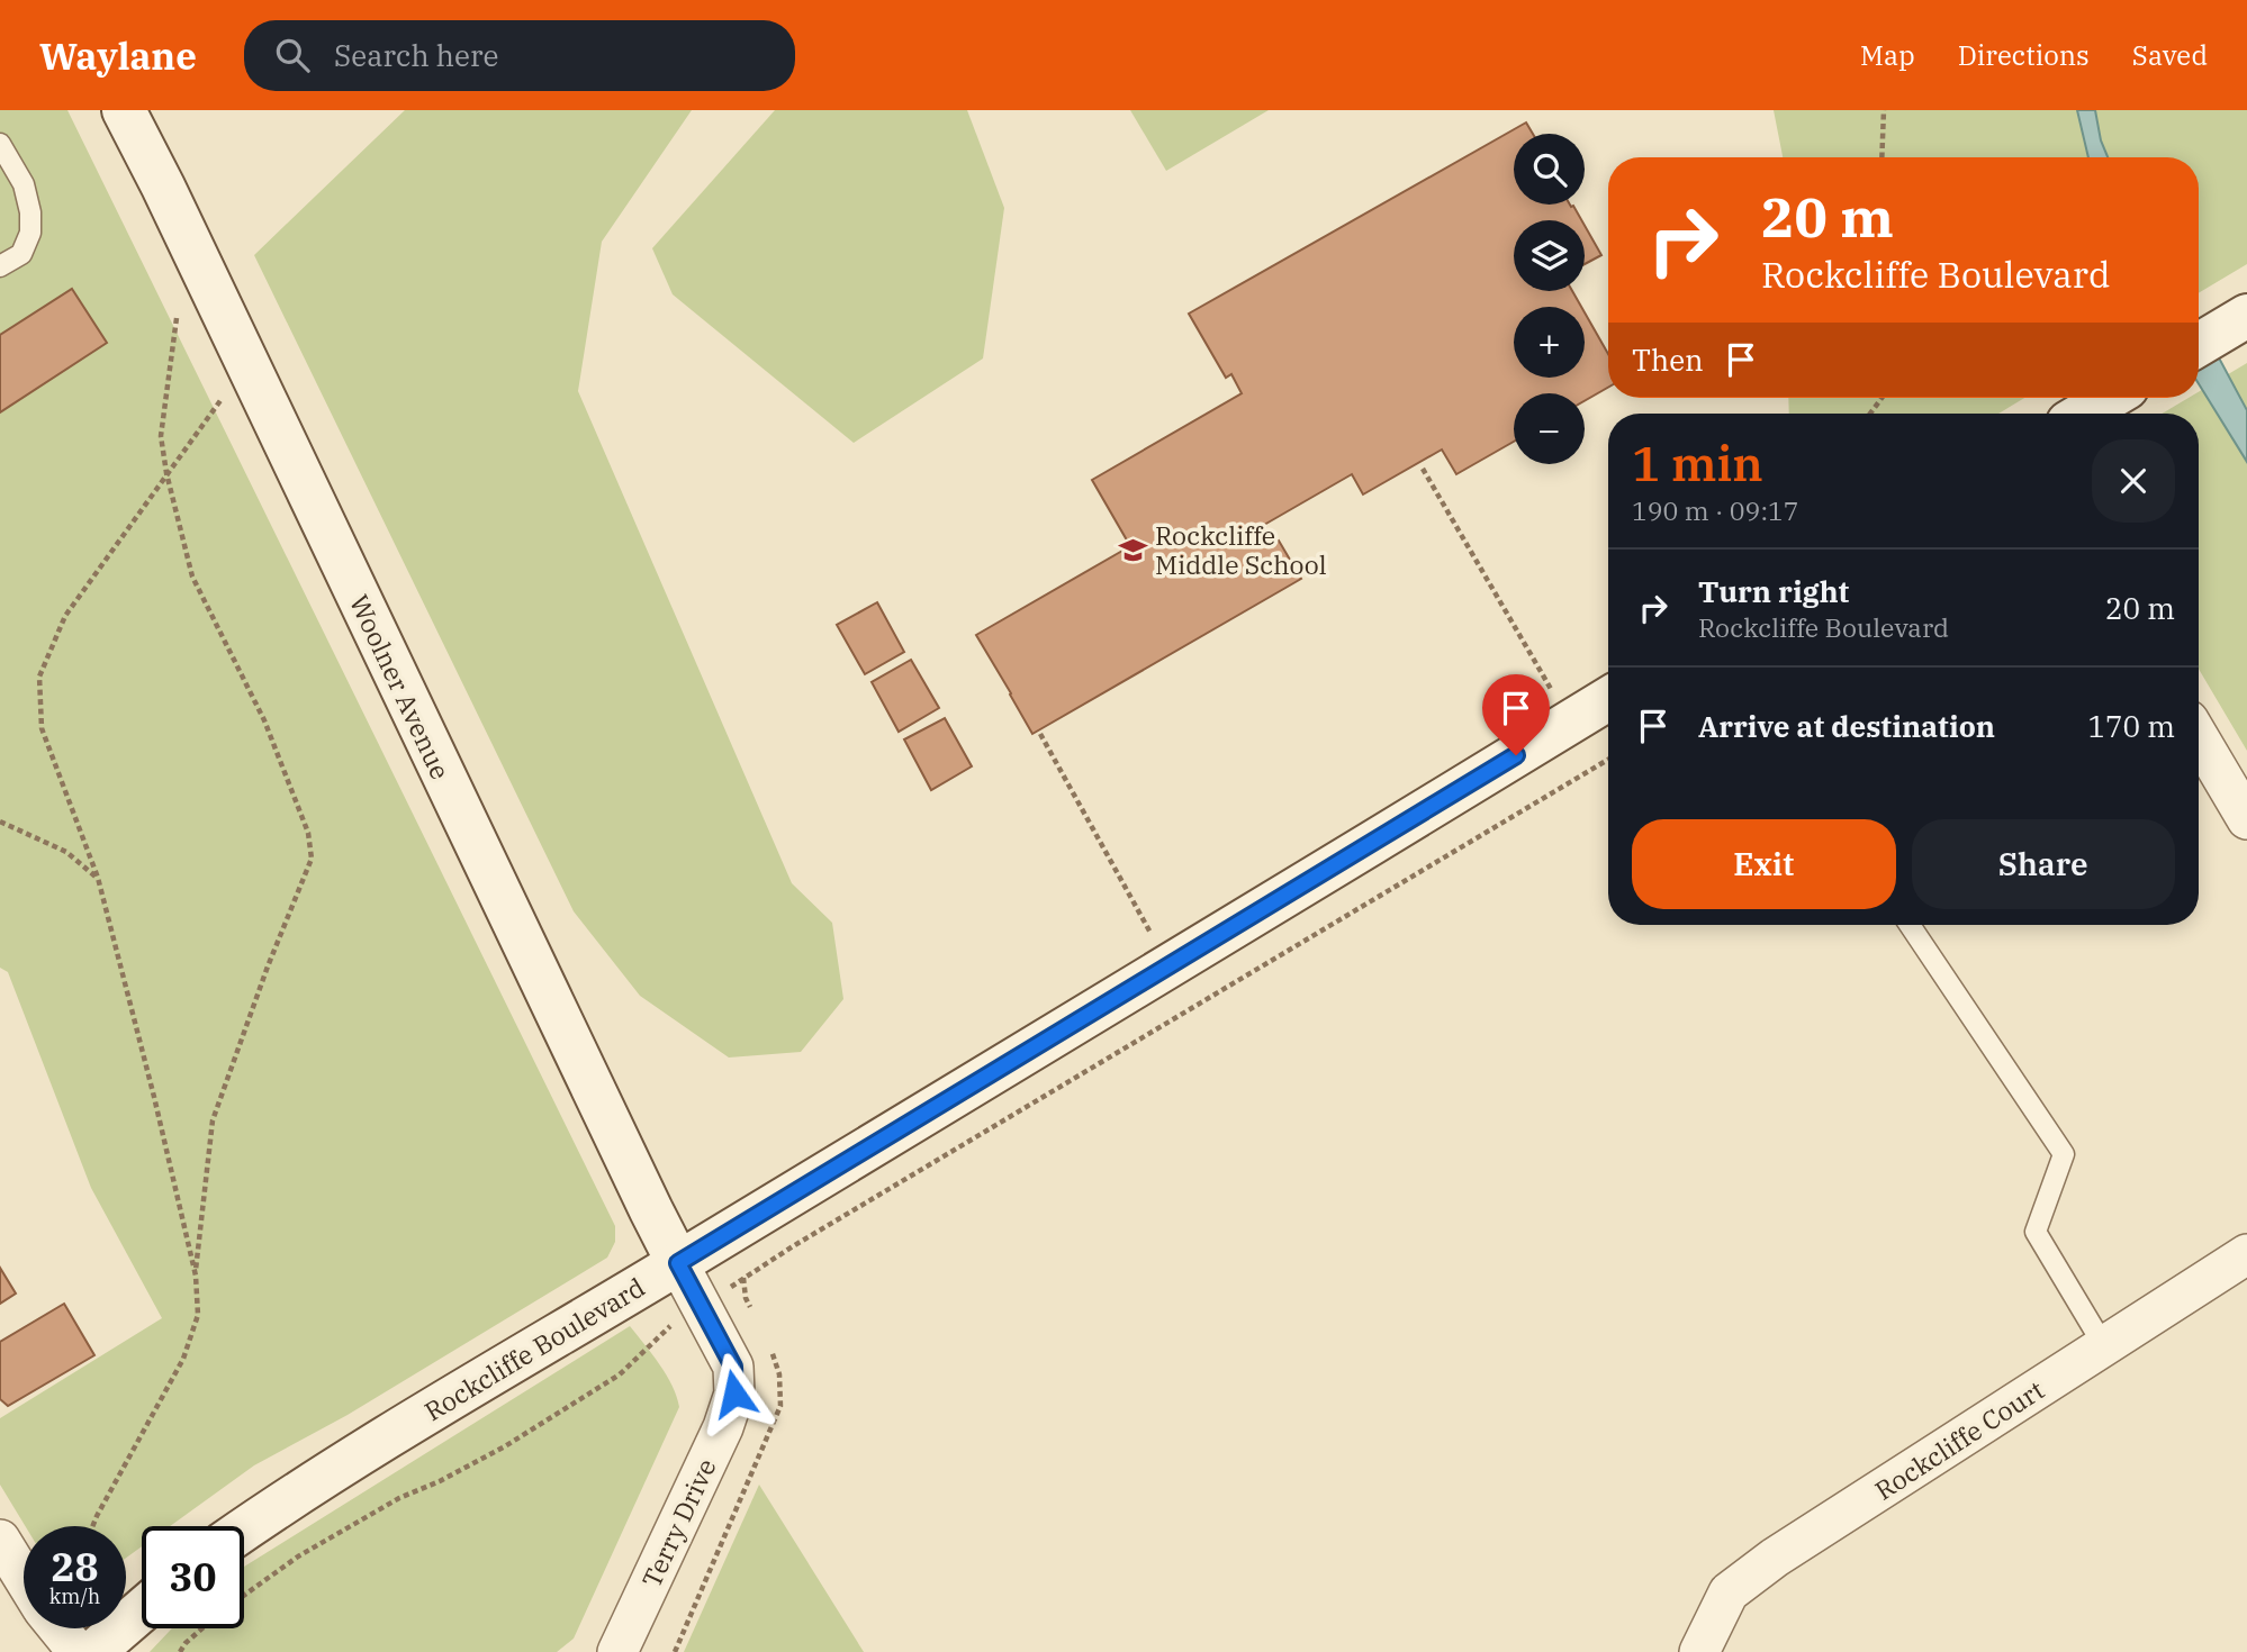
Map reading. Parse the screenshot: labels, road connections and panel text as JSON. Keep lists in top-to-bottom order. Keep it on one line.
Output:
{"streets":{"street":["Woolner Avenue","Rockcliffe Boulevard","Rockcliffe Court","Terry Drive"]},"crossings":[["Woolner Avenue","Rockcliffe Boulevard"],["Woolner Avenue","Terry Drive"],["Rockcliffe Boulevard","Terry Drive"]],"places":{"school or university":["Rockcliffe Middle School"]},"page":{"header":"Waylane","search":"Search here","nav":["Map","Directions","Saved"],"map_buttons":["+","−"],"turn":["20 m","Rockcliffe Boulevard"],"then":"Then","heading":["1 min","190 m · 09:17"],"list":[{"name":"Turn right","note":"Rockcliffe Boulevard","value":"20 m"},{"name":"Arrive at destination","value":"170 m"}],"buttons":["Exit","Share"],"speed":"28 km/h","limit":"30"}}
